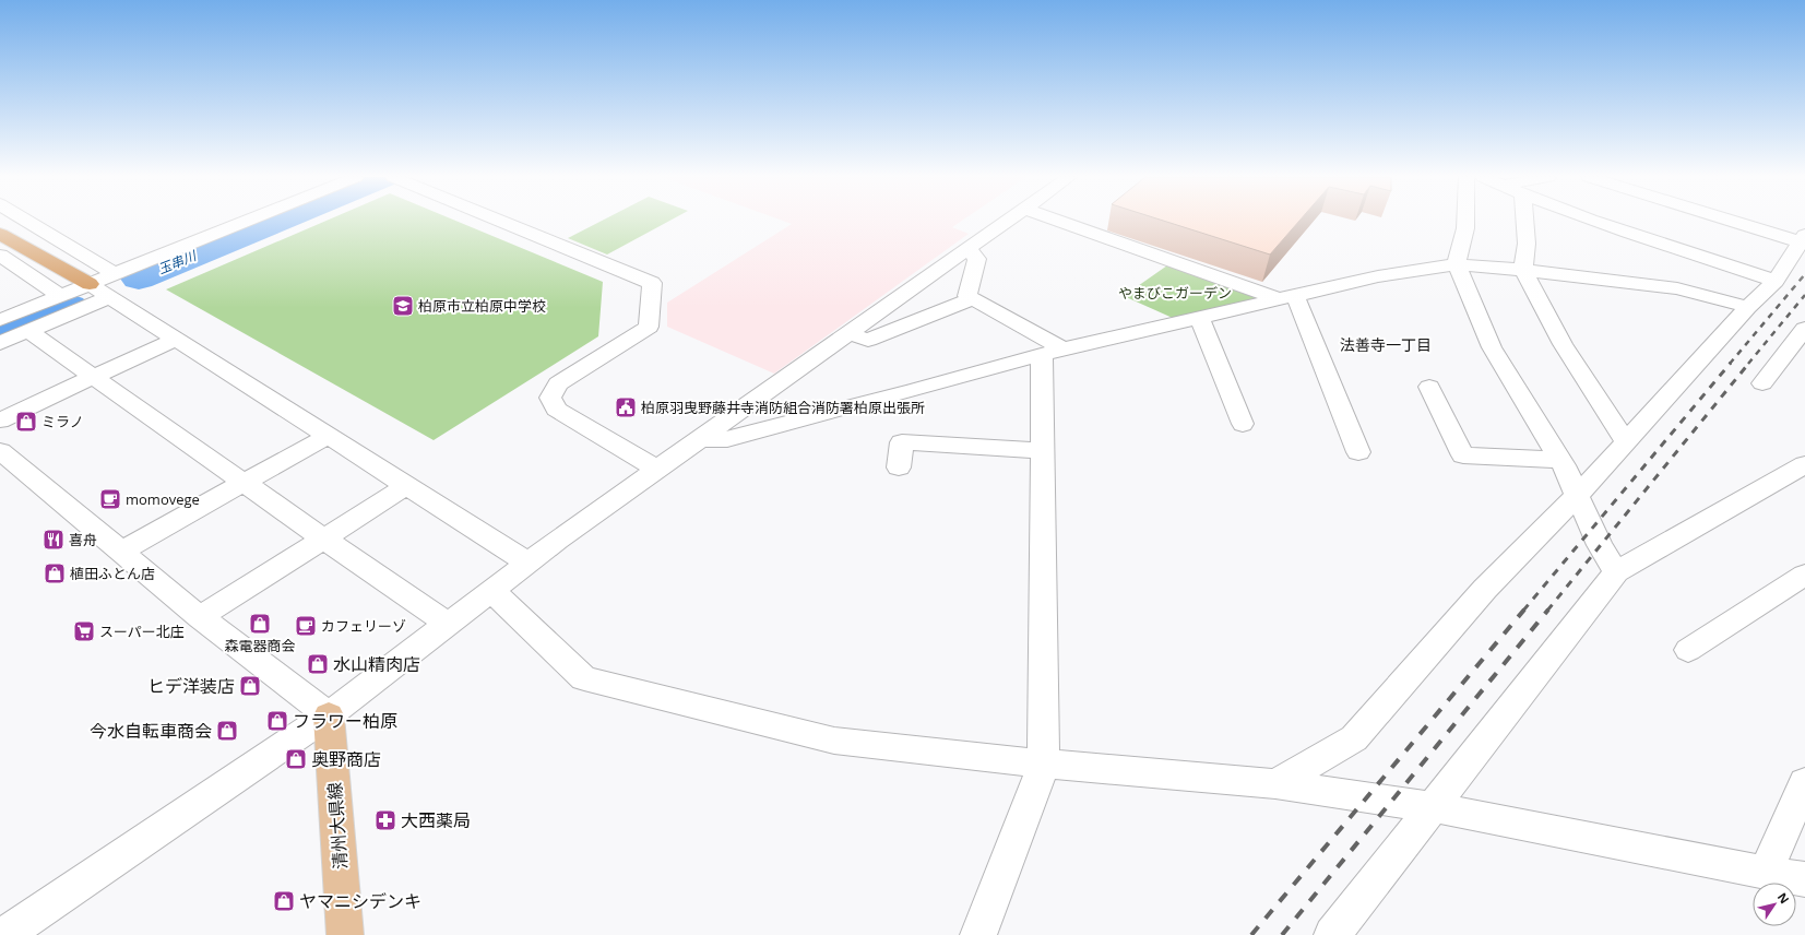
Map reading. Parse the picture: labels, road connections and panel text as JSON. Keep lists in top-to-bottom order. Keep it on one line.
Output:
{"streets":{"main road":["清州大県線"]},"districts":["法善寺一丁目"],"water":["玉串川"],"parks":["やまびこガーデン"],"places":{"school or university":["柏原市立柏原中学校"],"public building":["柏原羽曳野藤井寺消防組合消防署柏原出張所"],"shop":["ミラノ","植田ふとん店","森電器商会","水山精肉店","ヒデ洋装店","フラワー柏原","今水自転車商会","奥野商店","ヤマニシデンキ"],"cafe":["momovege","カフェリーゾ"],"restaurant":["喜舟"],"supermarket":["スーパー北庄"],"pharmacy":["大西薬局"]},"north":"top right"}
